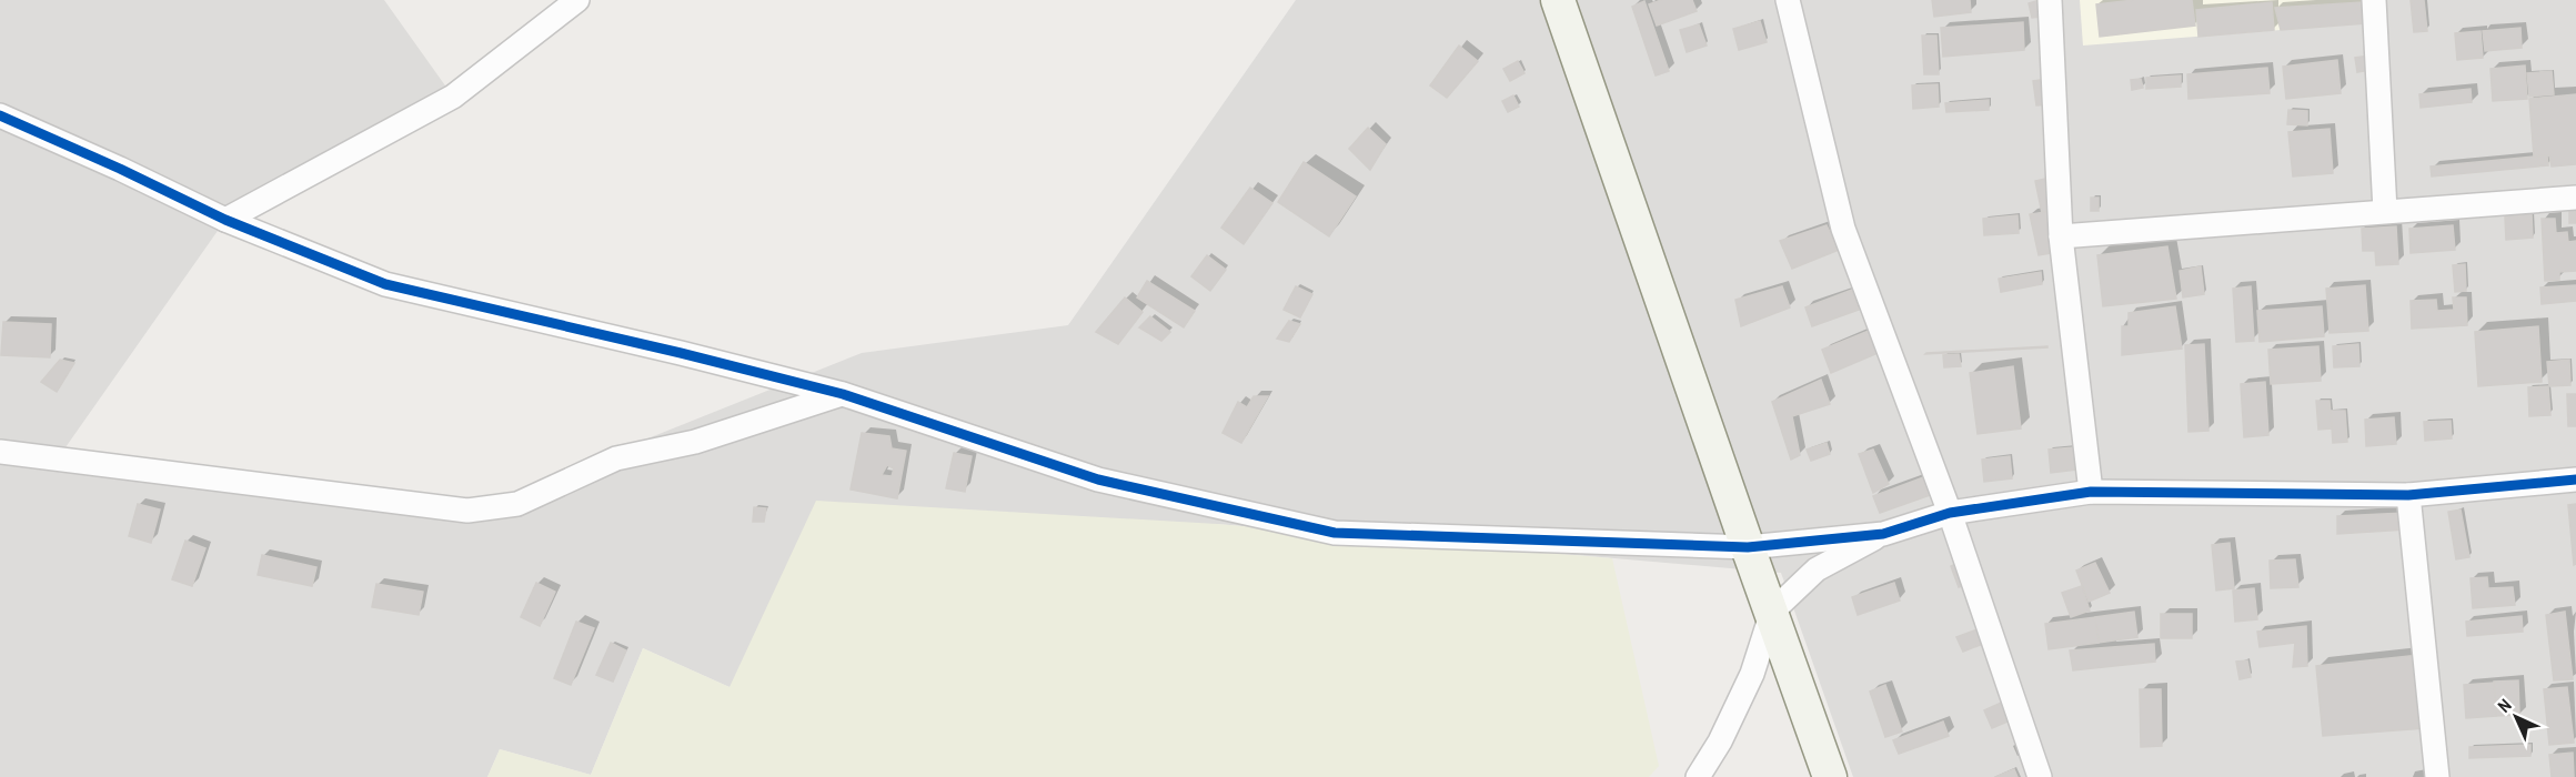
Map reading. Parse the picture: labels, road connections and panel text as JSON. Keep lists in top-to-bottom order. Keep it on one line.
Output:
{"north":"top left"}
